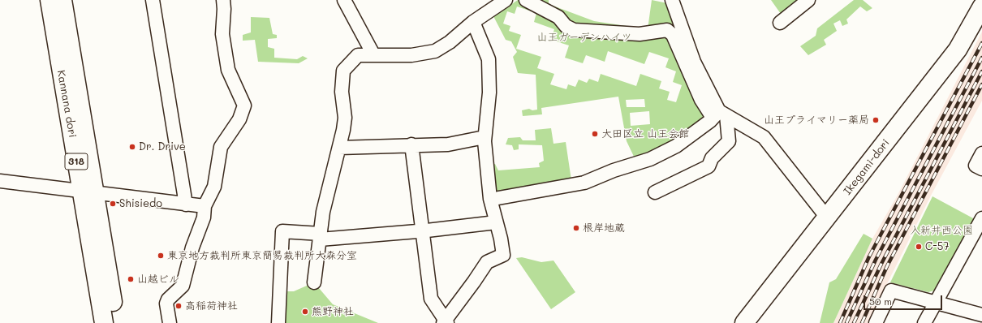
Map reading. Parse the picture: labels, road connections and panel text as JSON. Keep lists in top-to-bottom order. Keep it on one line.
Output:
{"streets":{"main road":["Kannana dori","318","Ikegami-dori"]},"parks":["山王ガーデンハイツ","入新井西公園"],"places":["山王プライマリー薬局","大田区立 山王会館","Dr. Drive","Shisiedo","根岸地蔵","C-57","東京地方裁判所東京簡易裁判所大森分室","山越ビル","高稲荷神社","熊野神社"],"scale_bar":"50 m"}
